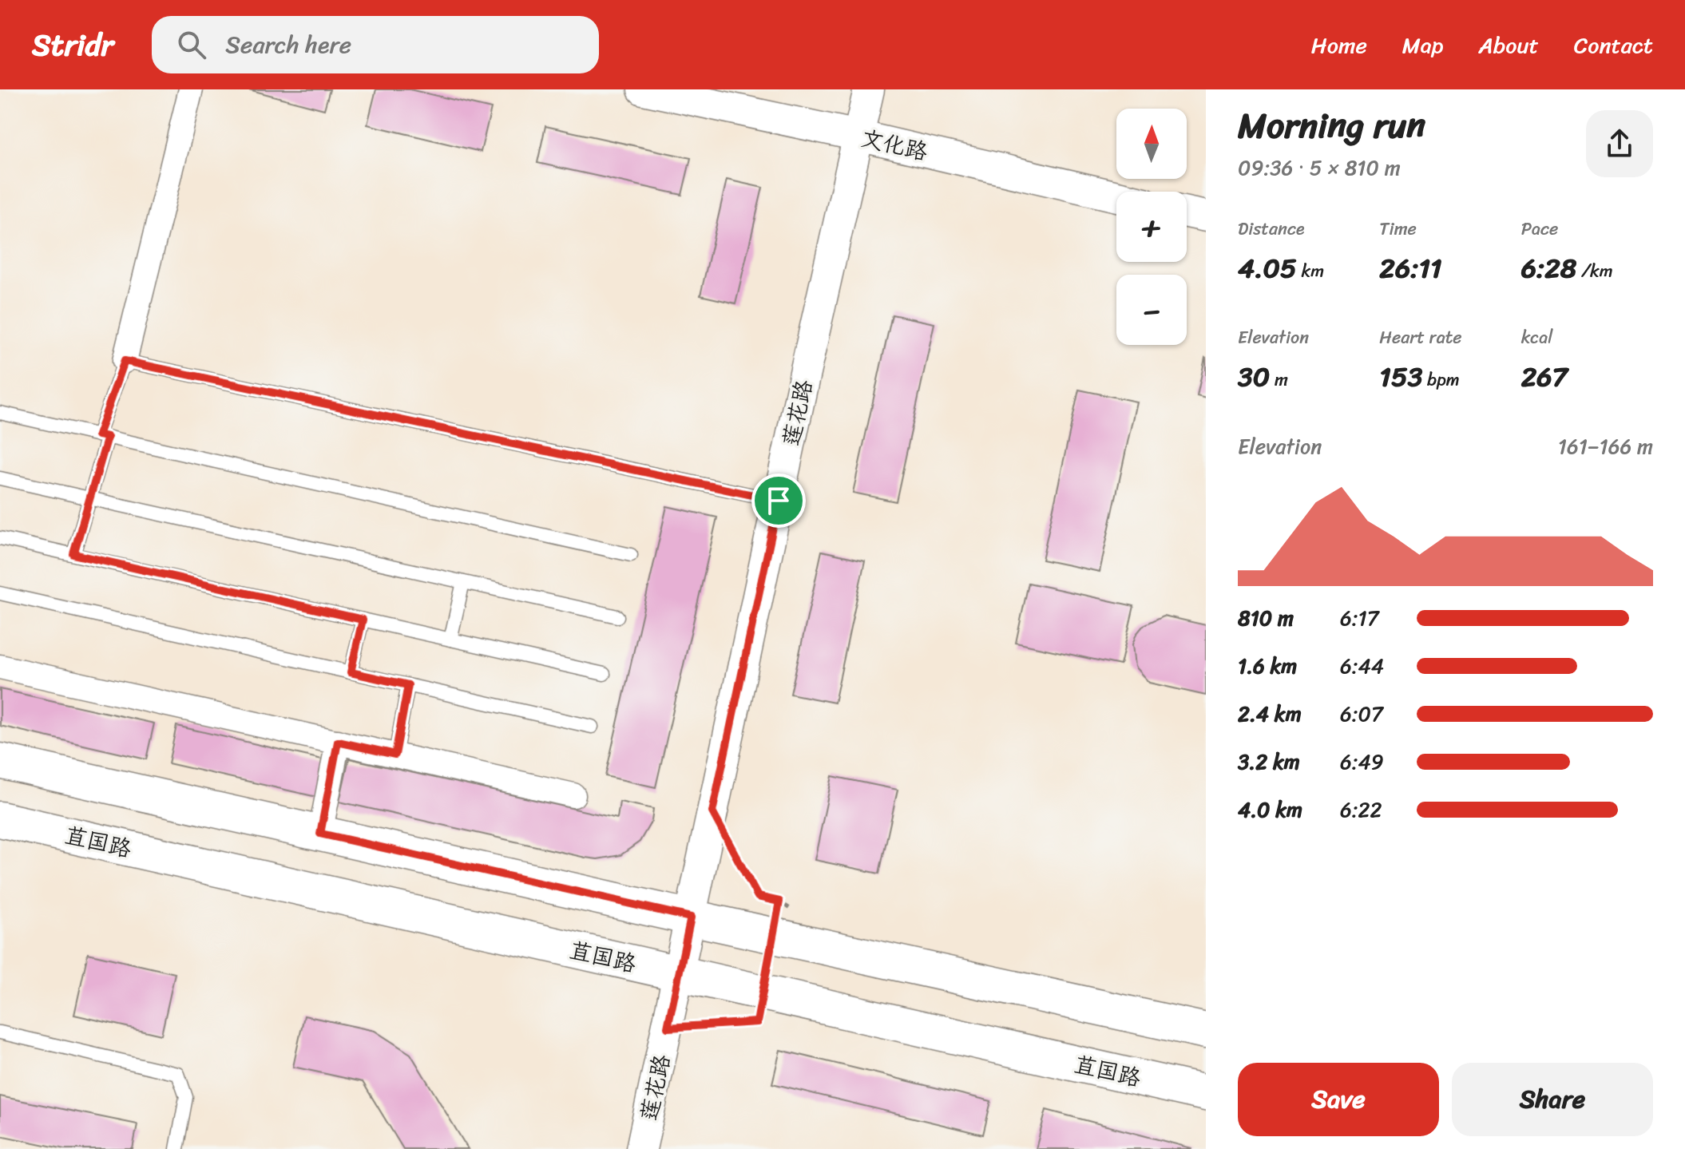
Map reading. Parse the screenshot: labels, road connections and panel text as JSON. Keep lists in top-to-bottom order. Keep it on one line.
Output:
{"streets":{"main road":["苴国路"],"street":["文化路","莲花路"]},"crossings":[["文化路","莲花路"],["莲花路","苴国路"]],"north":"top","page":{"header":"Stridr","search":"Search here","nav":["Home","Map","About","Contact"],"heading":["Morning run","09:36 · 5 × 810 m"],"map_buttons":["+","−"],"stats":[["Distance","4.05 km"],["Time","26:11"],["Pace","6:28 /km"],["Elevation","30 m"],["Heart rate","153 bpm"],["kcal","267"]],"chart":["Elevation","161–166 m"],"list":[{"name":"810 m","note":"6:17"},{"name":"1.6 km","note":"6:44"},{"name":"2.4 km","note":"6:07"},{"name":"3.2 km","note":"6:49"},{"name":"4.0 km","note":"6:22"}],"buttons":["Save","Share"]}}
